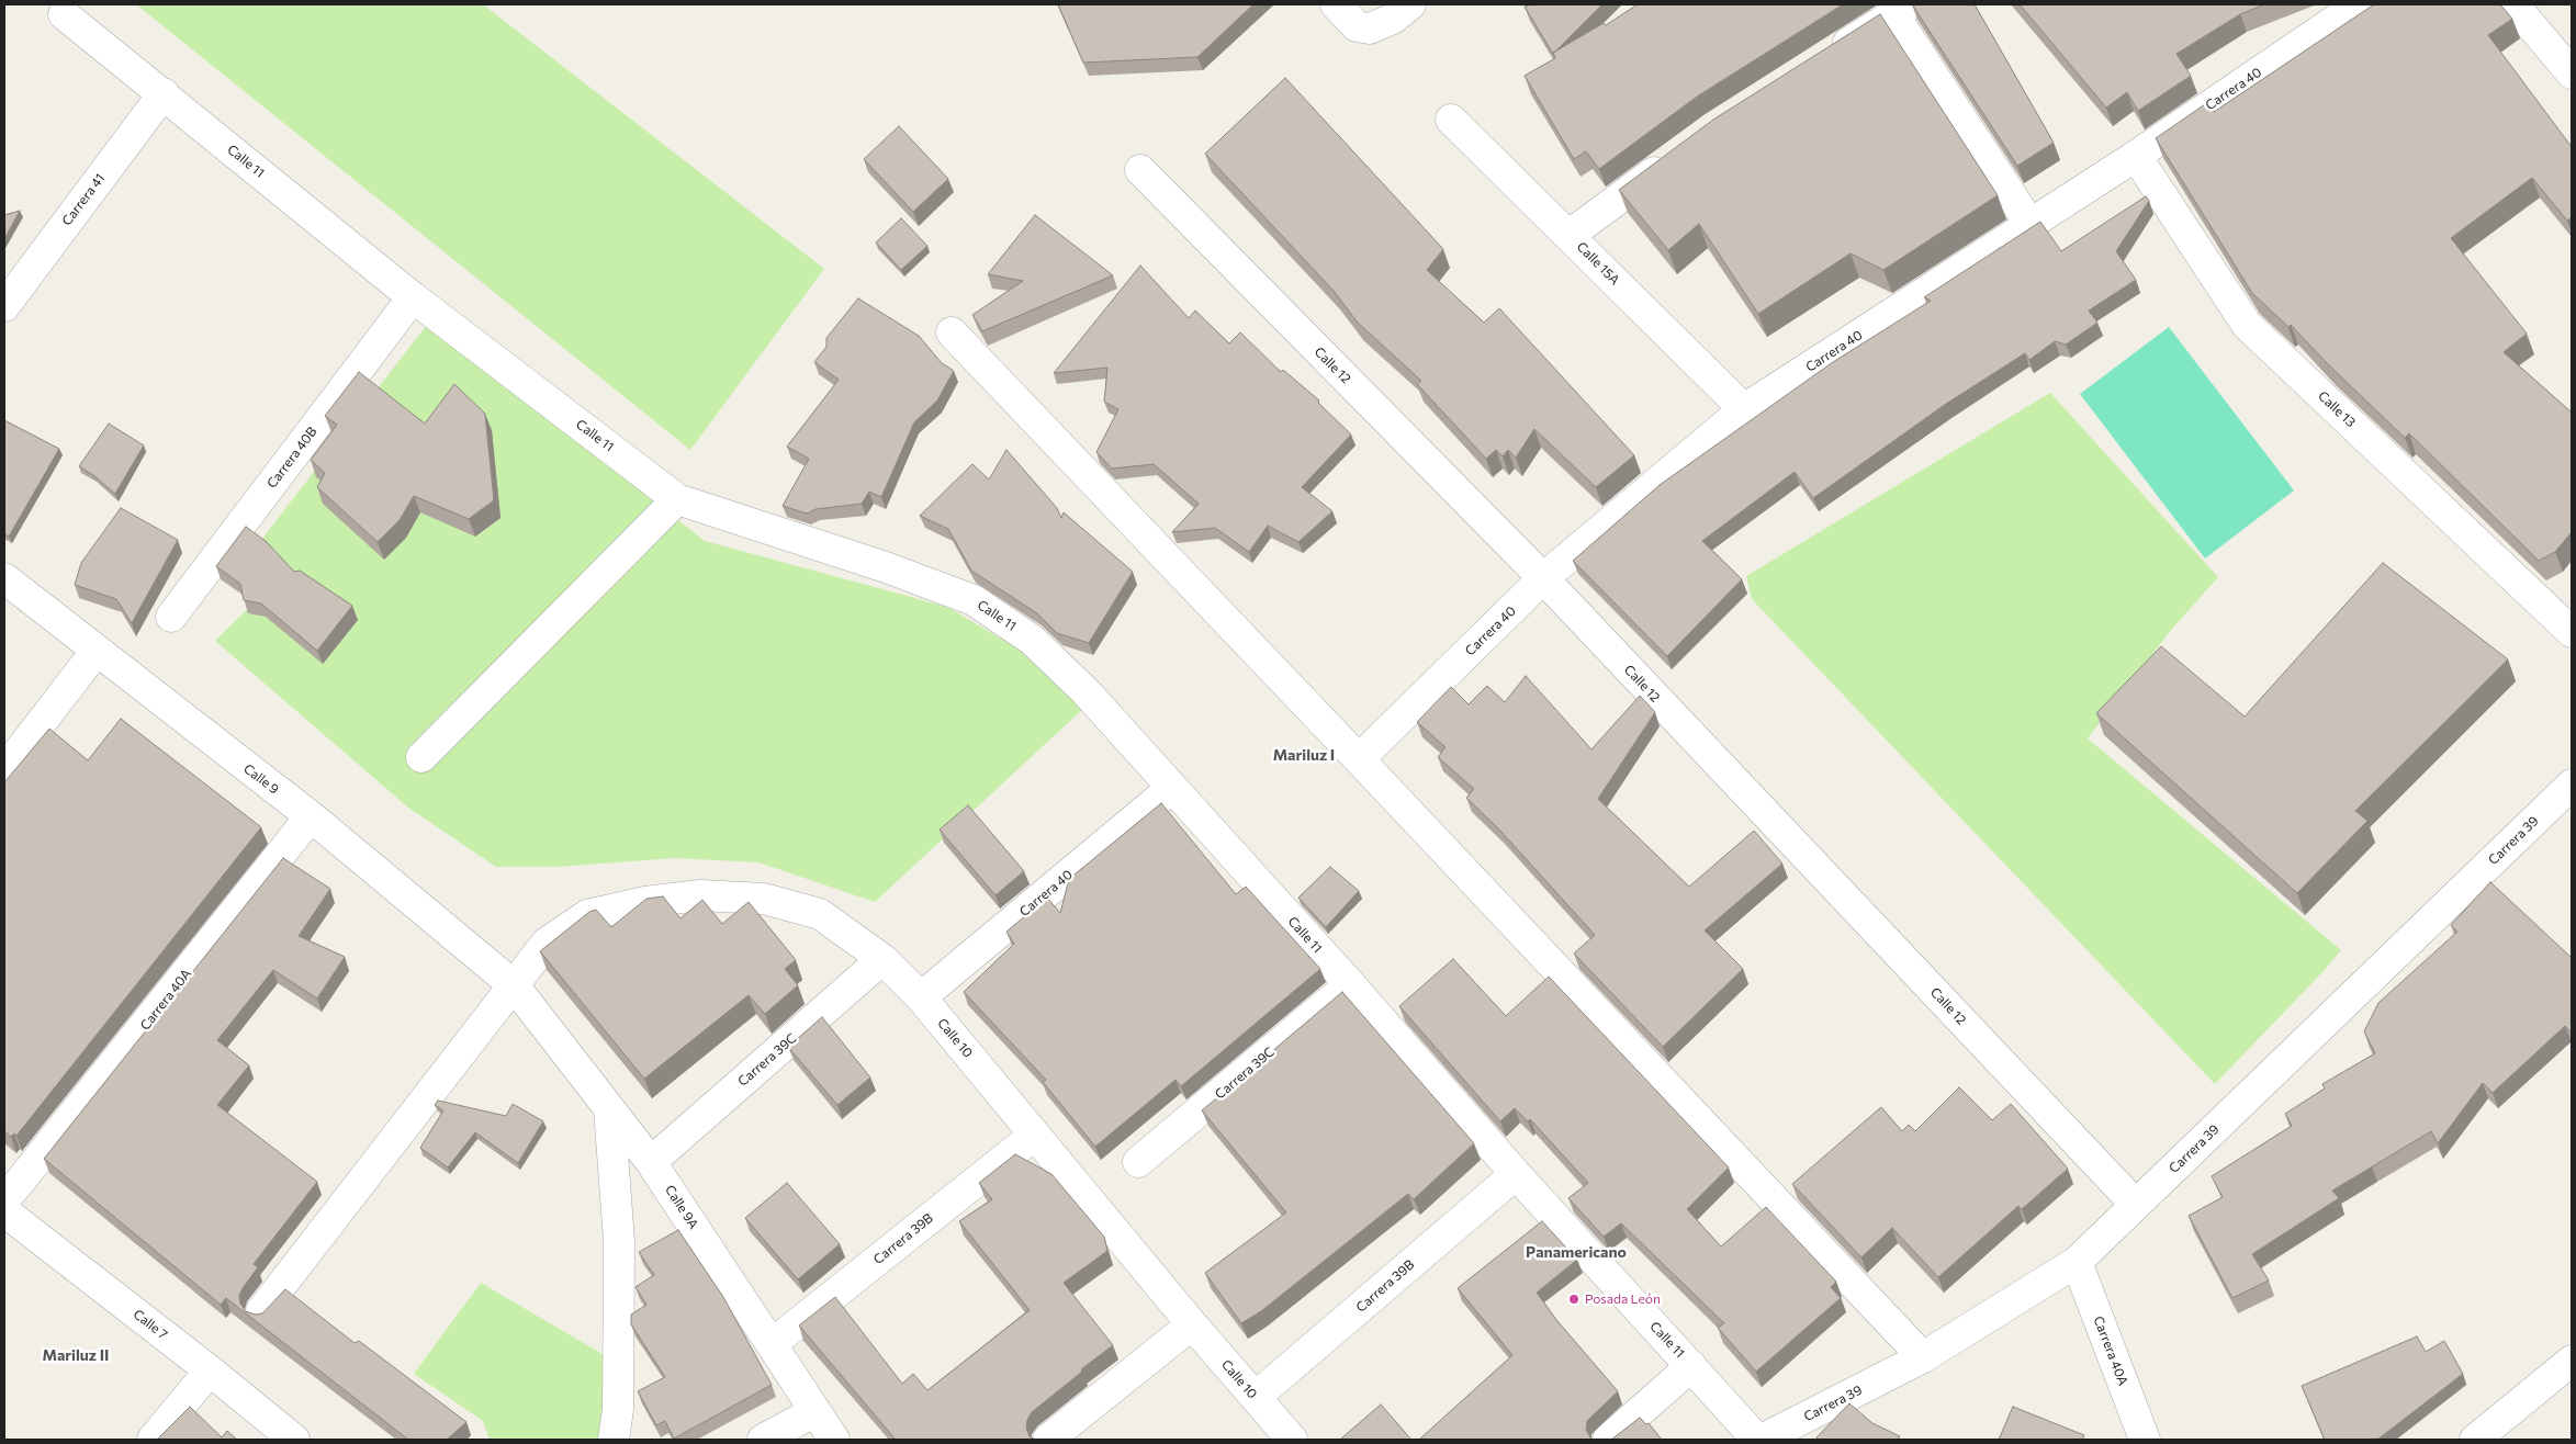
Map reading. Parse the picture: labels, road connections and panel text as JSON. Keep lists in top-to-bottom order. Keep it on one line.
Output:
{"streets":{"street":["Carrera 40","Calle 11","Carrera 41","Calle 15A","Calle 12","Calle 13","Carrera 40B","Calle 9","Carrera 39","Carrera 40A","Calle 10","Carrera 39C","Calle 9A","Carrera 39B","Calle 7"]},"crossings":[["Carrera 40","Calle 11"],["Carrera 40","Calle 15A"],["Carrera 40","Calle 12"],["Carrera 40","Calle 13"],["Carrera 40","Calle 10"],["Calle 11","Carrera 41"],["Calle 11","Carrera 40B"],["Calle 11","Carrera 39"],["Calle 11","Carrera 39C"],["Calle 11","Carrera 39B"],["Calle 12","Carrera 39"],["Calle 9","Carrera 40A"],["Calle 9","Calle 10"],["Calle 9","Calle 9A"],["Carrera 39","Carrera 40A"],["Calle 10","Carrera 39C"],["Calle 10","Calle 9A"],["Calle 10","Carrera 39B"],["Carrera 39C","Calle 9A"],["Calle 9A","Carrera 39B"]],"districts":["Mariluz I","Panamericano","Mariluz II"],"places":["Posada León"]}
